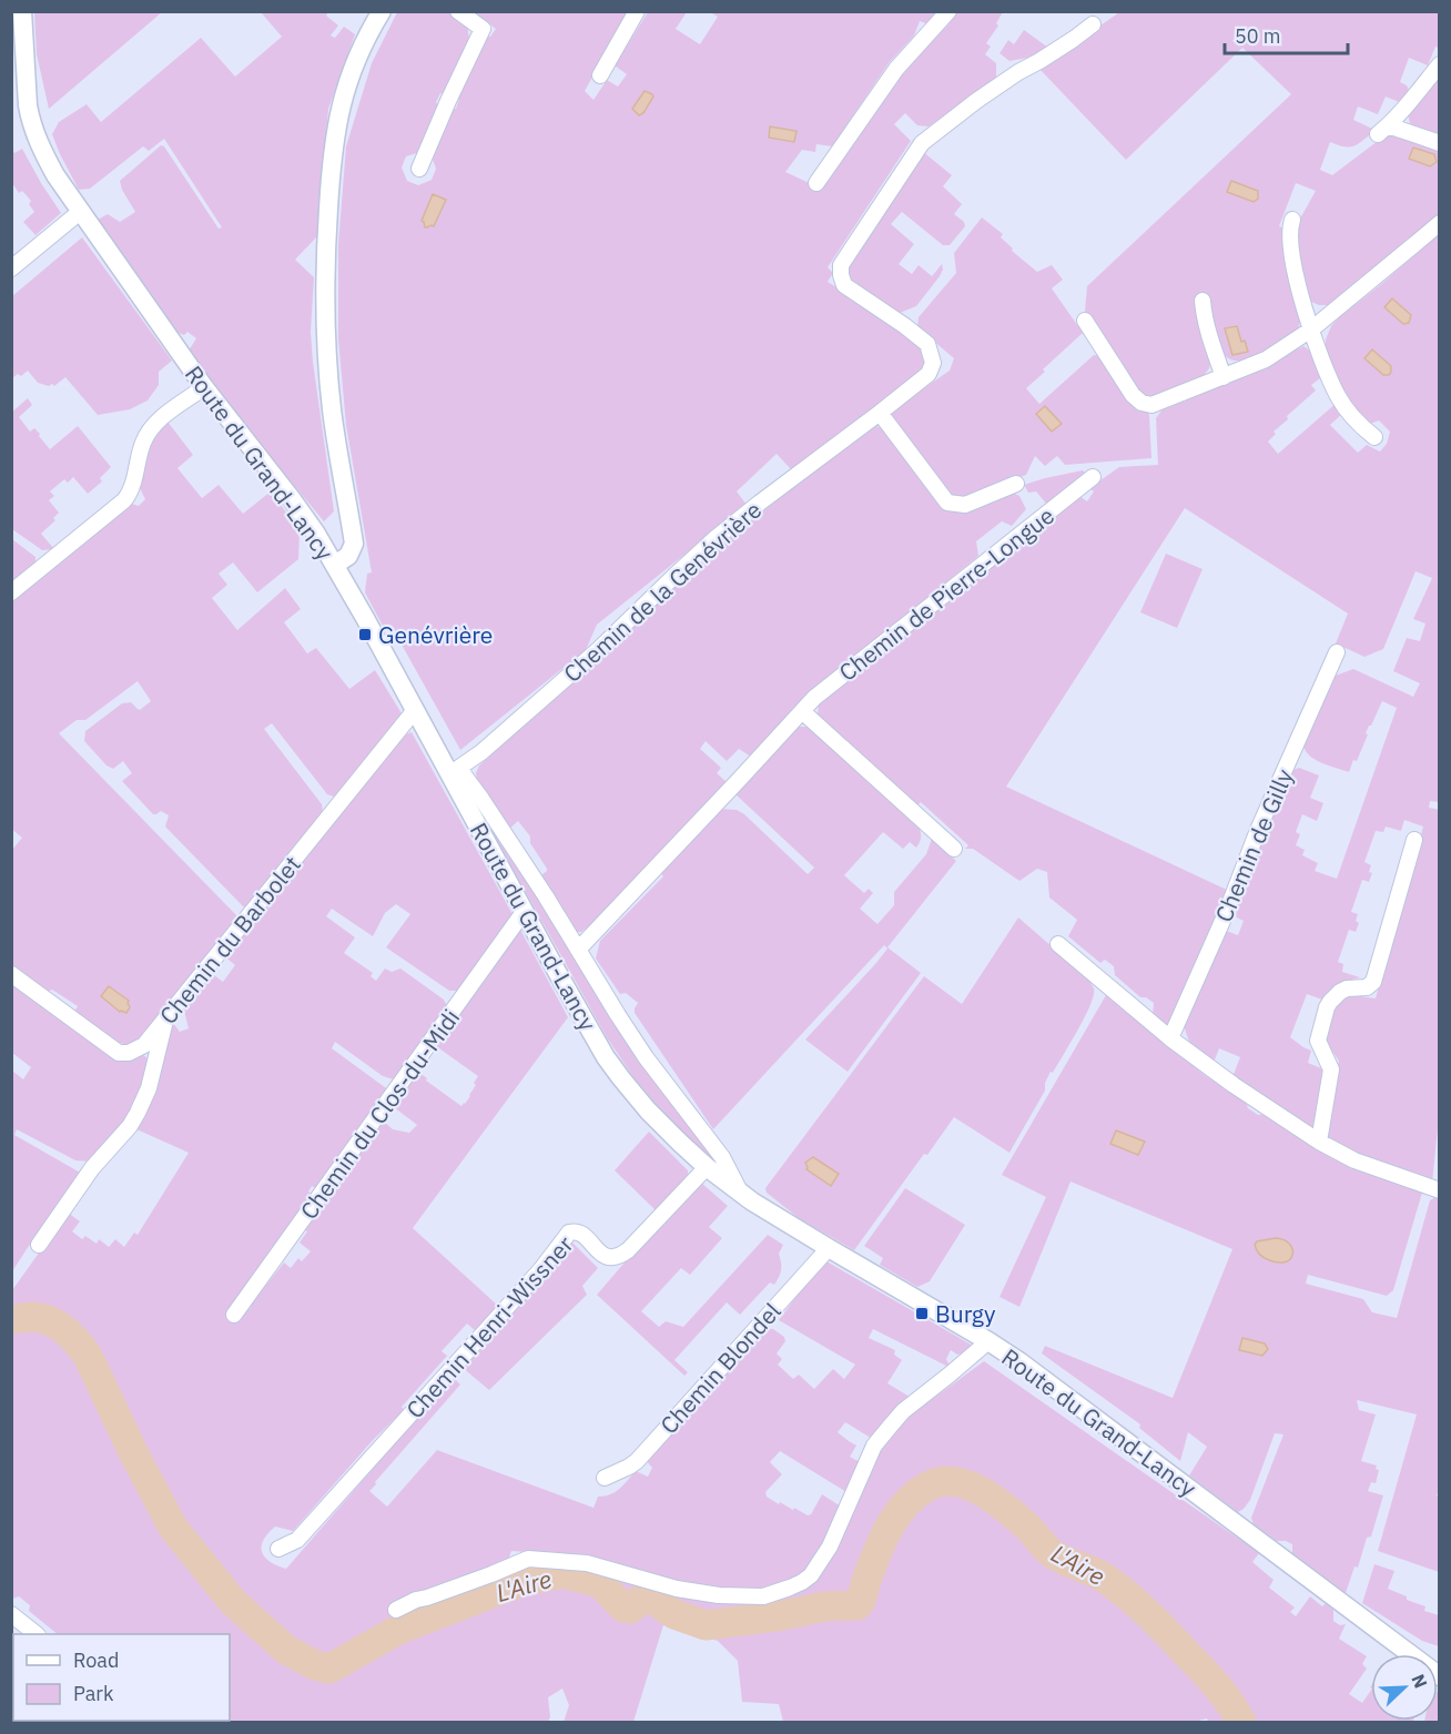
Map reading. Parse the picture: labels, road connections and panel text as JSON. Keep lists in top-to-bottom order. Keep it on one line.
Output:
{"streets":{"street":["Route du Grand-Lancy","Chemin de la Genévrière","Chemin de Pierre-Longue","Chemin de Gilly","Chemin du Barbolet","Chemin du Clos-du-Midi","Chemin Henri-Wissner","Chemin Blondel"]},"crossings":[["Route du Grand-Lancy","Chemin de la Genévrière"],["Route du Grand-Lancy","Chemin de Pierre-Longue"],["Route du Grand-Lancy","Chemin du Barbolet"],["Route du Grand-Lancy","Chemin du Clos-du-Midi"],["Route du Grand-Lancy","Chemin Henri-Wissner"],["Route du Grand-Lancy","Chemin Blondel"]],"water":["L'Aire"],"places":{"transit":["Genévrière","Burgy"]},"legend":["Road","Park"],"scale_bar":"50 m","north":"top right"}
